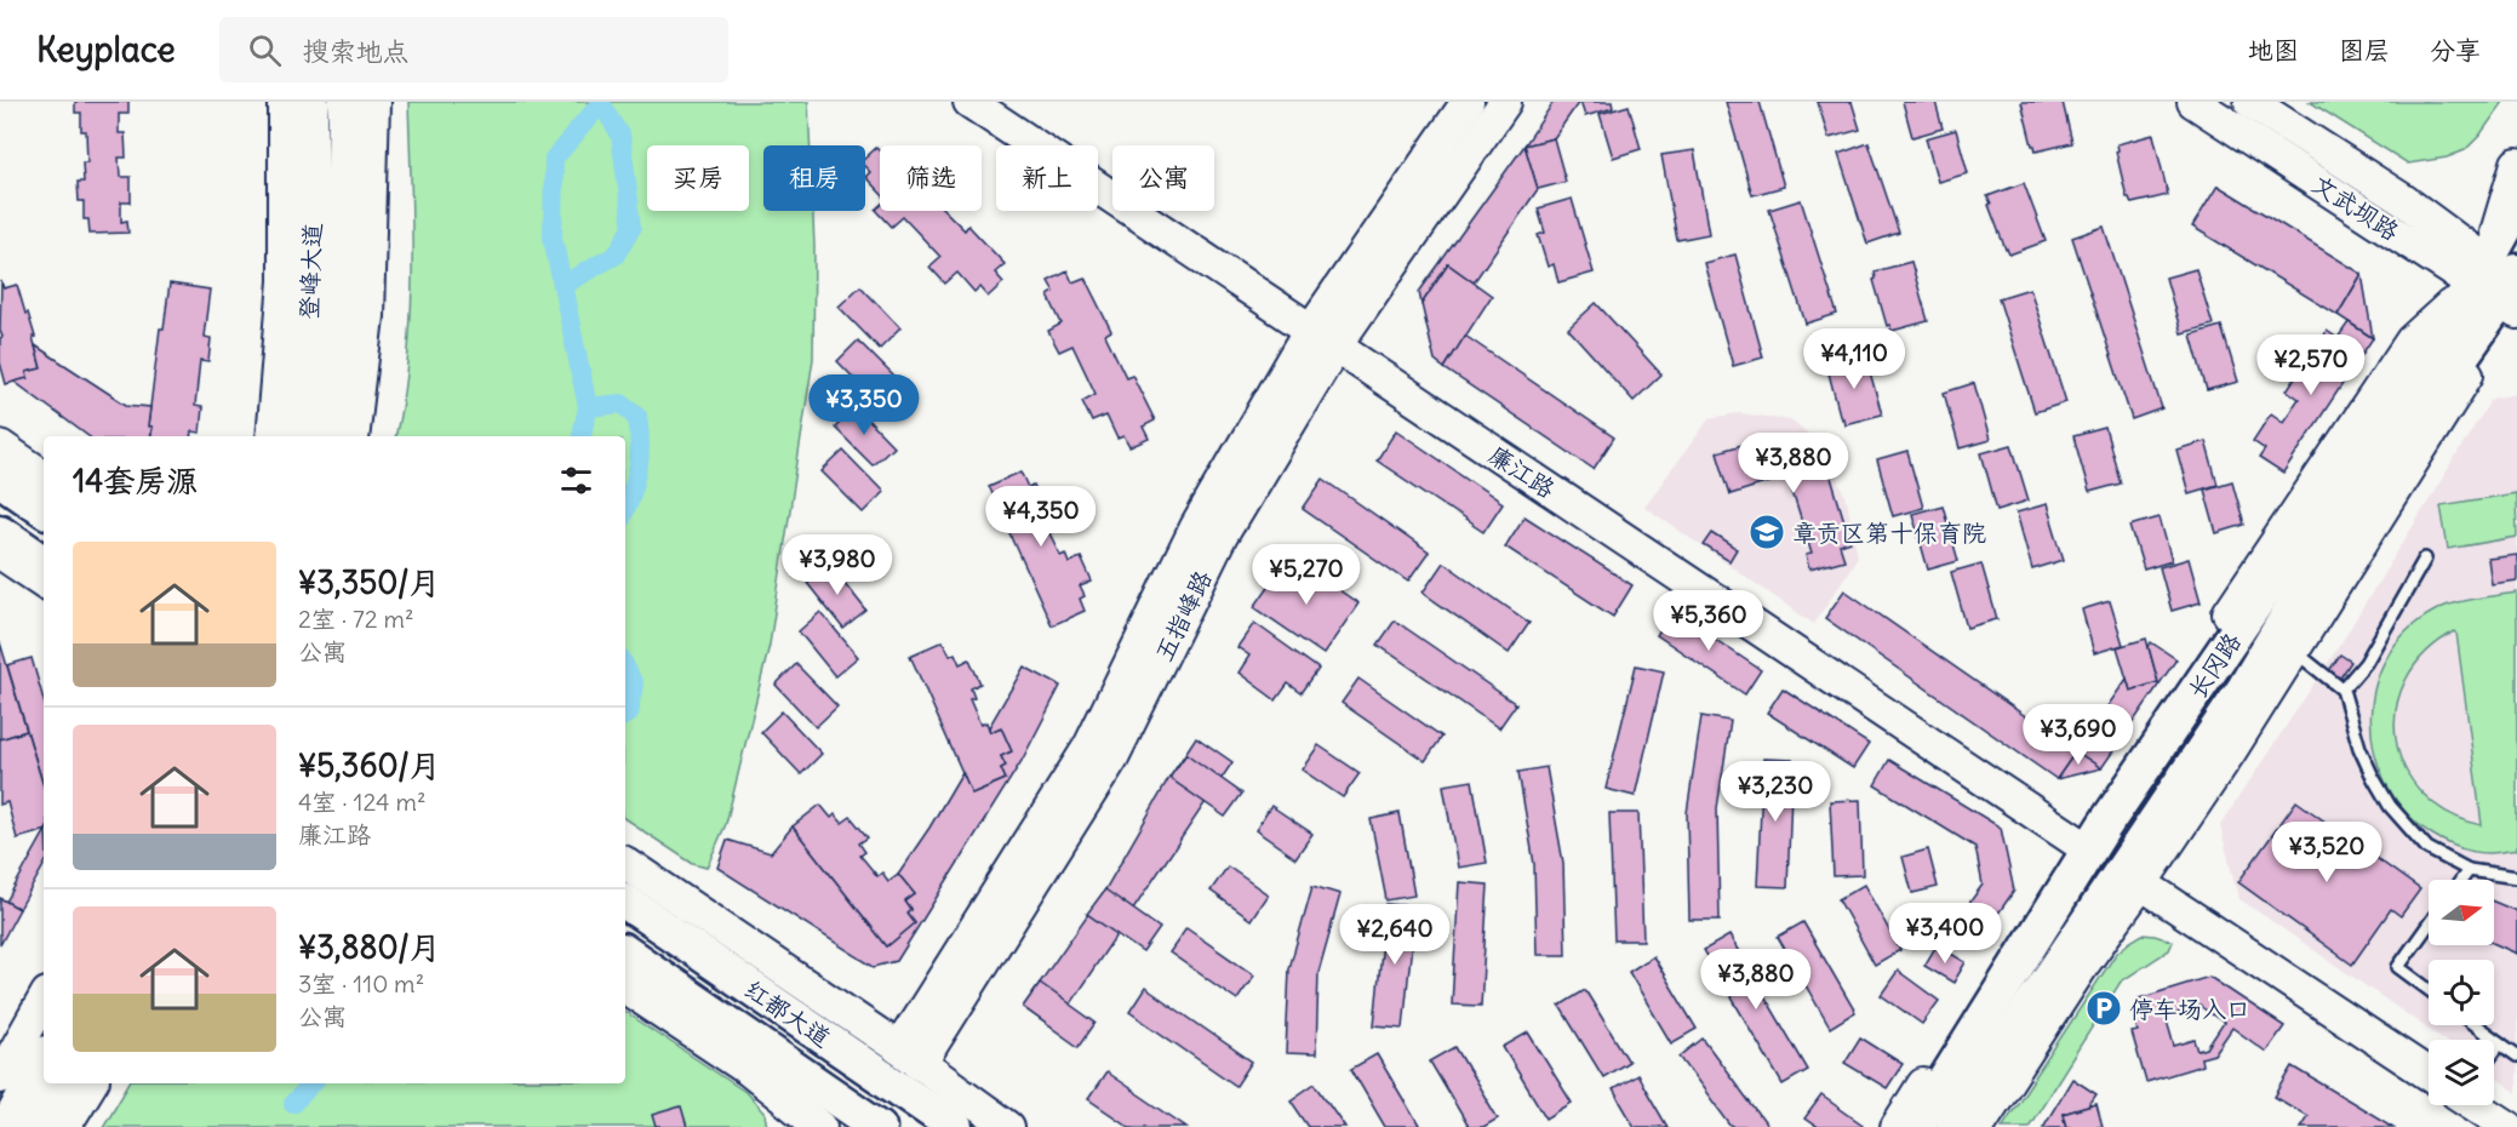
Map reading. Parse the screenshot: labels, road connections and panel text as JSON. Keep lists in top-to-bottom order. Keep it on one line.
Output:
{"streets":{"main road":["登峰大道","长冈路","红都大道"],"street":["文武坝路","廉江路","五指峰路"]},"crossings":[["文武坝路","长冈路"],["廉江路","五指峰路"]],"places":{"school or university":["章贡区第十保育院"],"parking":["停车场入口"]},"north":"right","page":{"header":"Keyplace","search":"搜索地点","nav":["地图","图层","分享"],"chip":["买房","租房","筛选","新上","公寓"],"price":["¥4,110","¥2,570","¥3,350","¥3,880","¥4,350","¥3,980","¥5,270","¥5,360","¥3,690","¥3,230","¥3,520","¥3,400","¥2,640","¥3,880"],"heading":"14套房源","list":[{"name":"¥3,350/月","note":"2室 · 72 m² · 公寓"},{"name":"¥5,360/月","note":"4室 · 124 m² · 廉江路"},{"name":"¥3,880/月","note":"3室 · 110 m² · 公寓"}]}}
